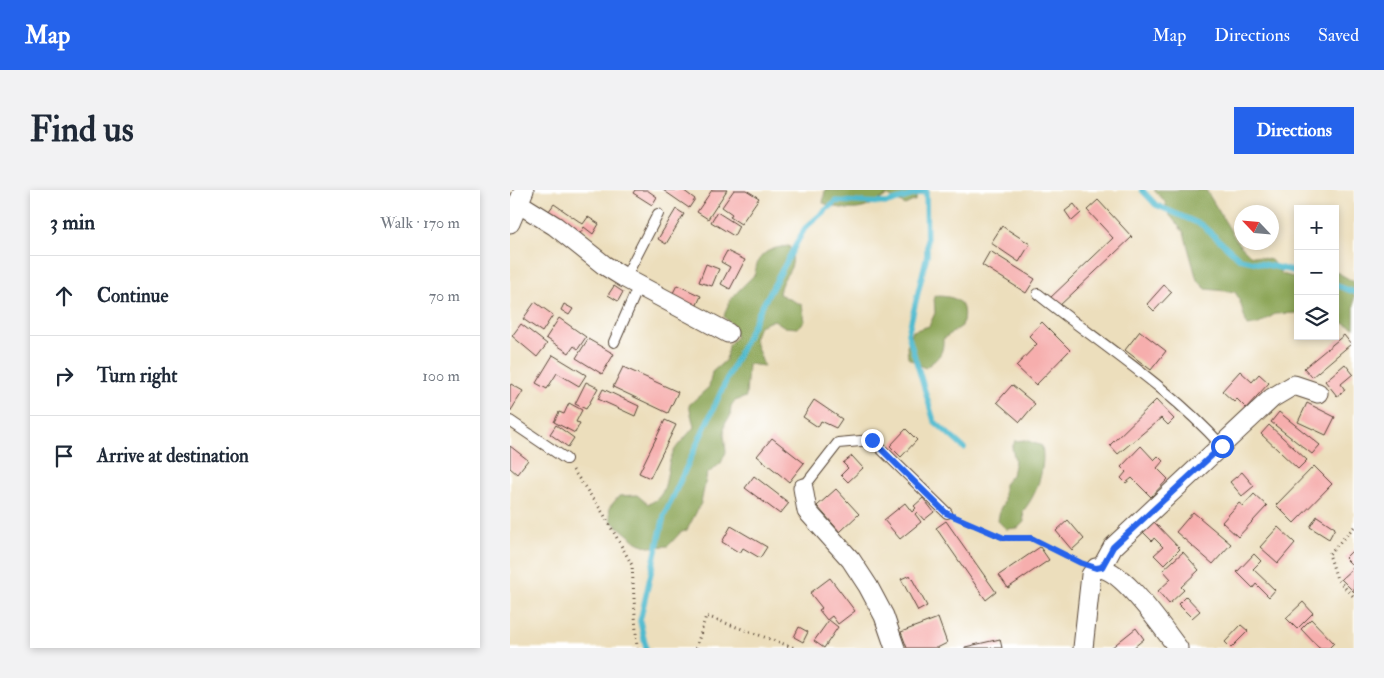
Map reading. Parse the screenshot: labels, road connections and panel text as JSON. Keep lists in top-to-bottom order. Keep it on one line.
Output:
{"north":"top left","page":{"header":"Map","nav":["Map","Directions","Saved"],"buttons":"Directions","title":"Find us","heading":["3 min","Walk · 170 m"],"map_buttons":["+","−"],"list":[["Continue","70 m"],["Turn right","100 m"],"Arrive at destination"]}}
